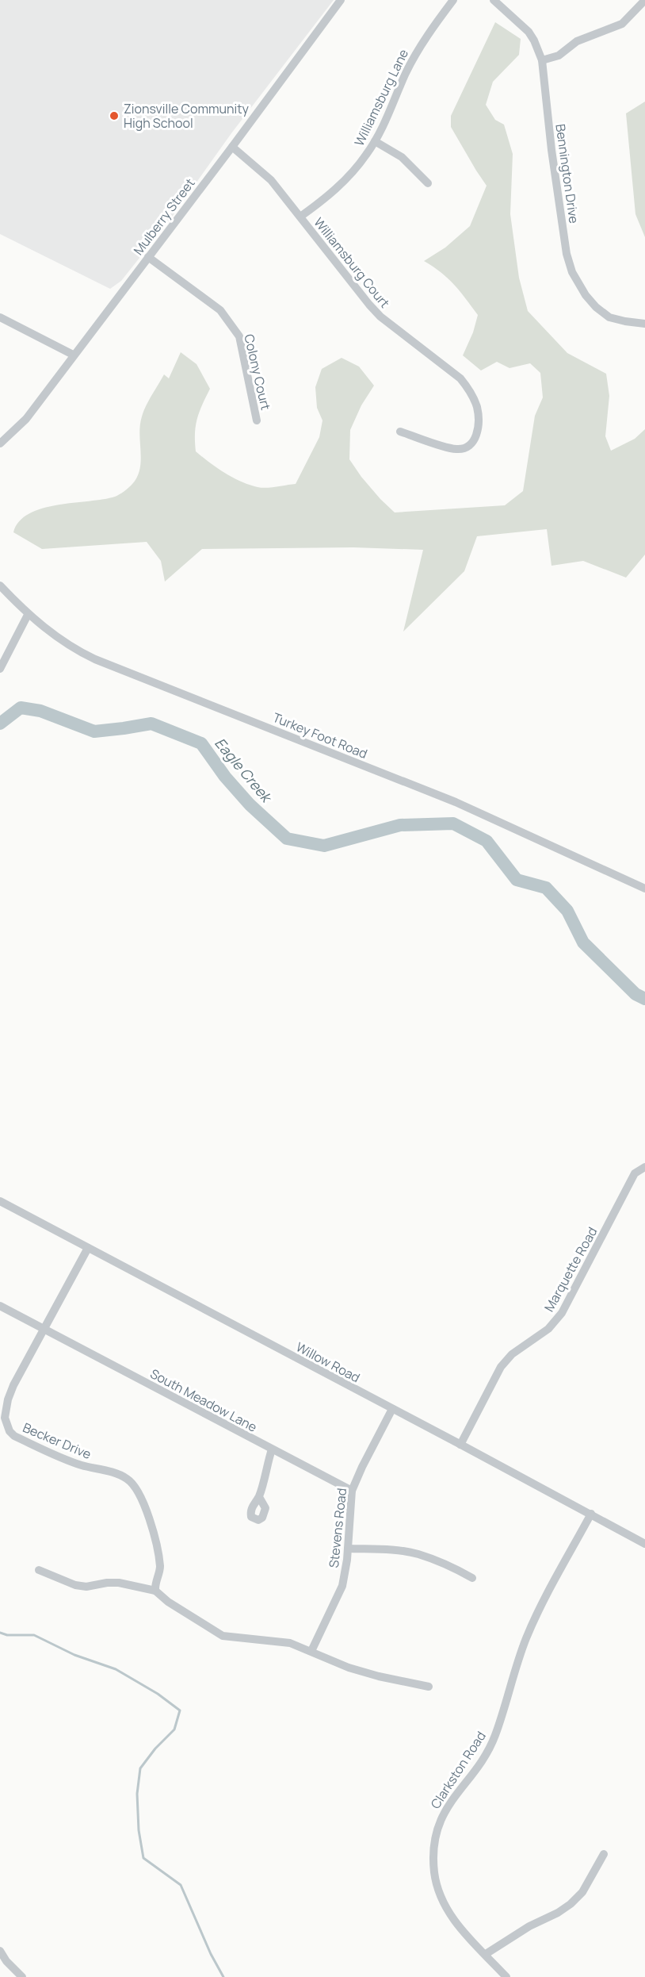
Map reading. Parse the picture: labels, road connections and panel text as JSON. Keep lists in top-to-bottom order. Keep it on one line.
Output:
{"streets":{"street":["Williamsburg Lane","Bennington Drive","Mulberry Street","Williamsburg Court","Colony Court","Turkey Foot Road","Marquette Road","Willow Road","South Meadow Lane","Becker Drive","Stevens Road","Clarkston Road"]},"crossings":[["Williamsburg Lane","Williamsburg Court"],["Mulberry Street","Williamsburg Court"],["Mulberry Street","Colony Court"],["Marquette Road","Willow Road"],["Willow Road","Becker Drive"],["Willow Road","Stevens Road"],["Willow Road","Clarkston Road"],["South Meadow Lane","Becker Drive"],["South Meadow Lane","Stevens Road"]],"water":["Eagle Creek"],"places":["Zionsville Community High School"]}
